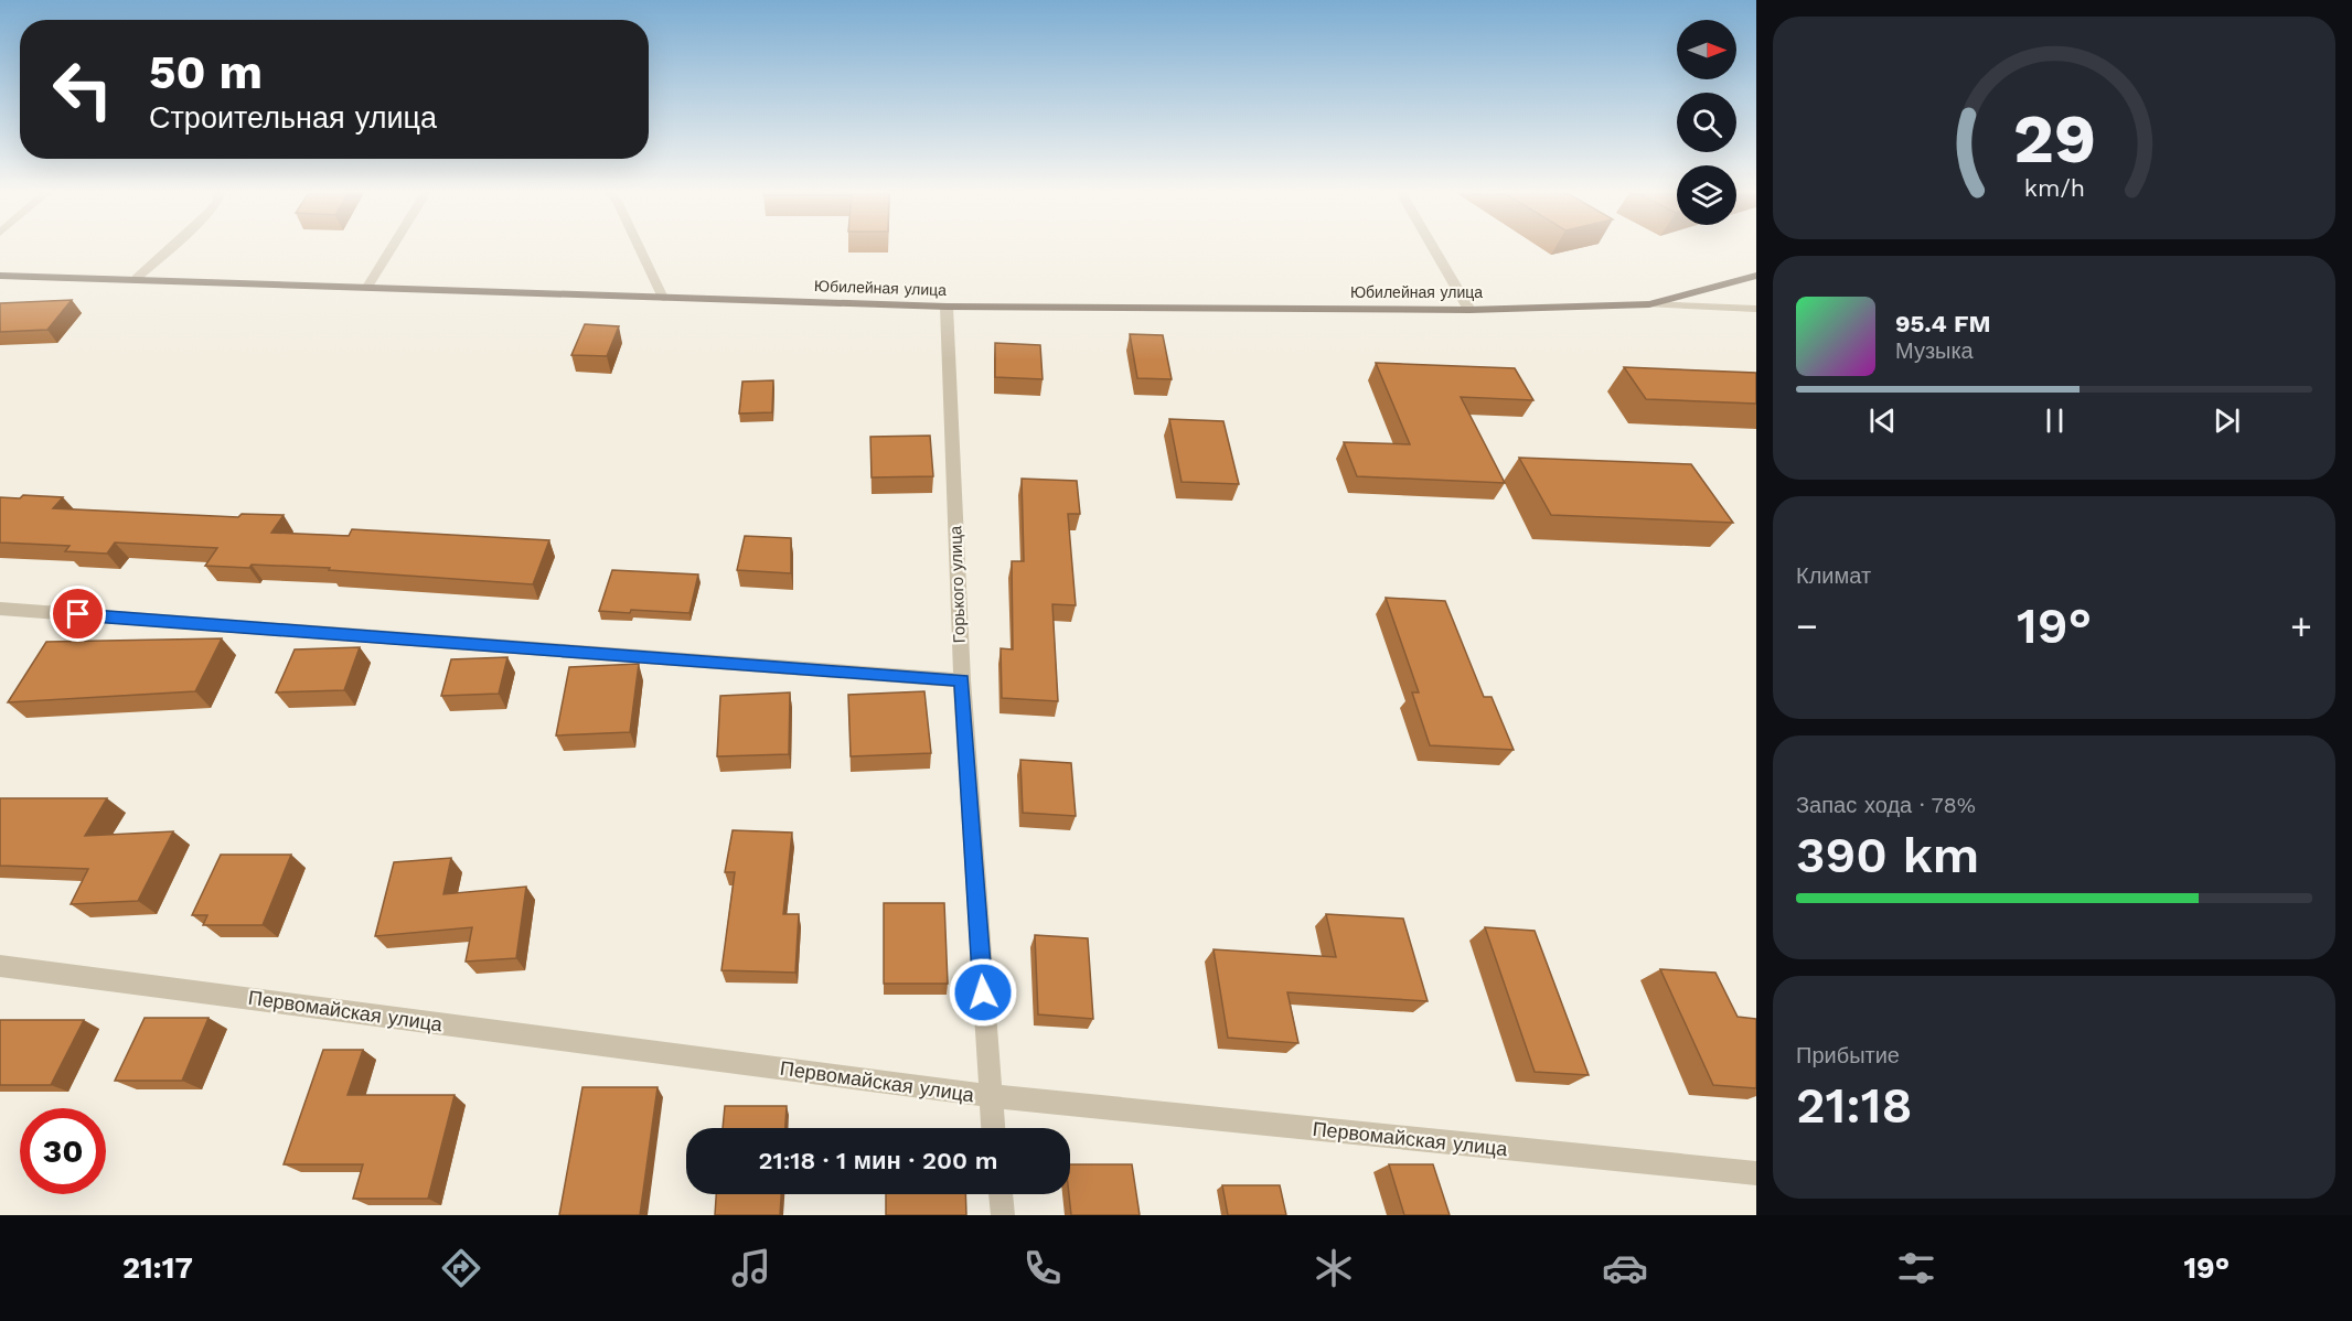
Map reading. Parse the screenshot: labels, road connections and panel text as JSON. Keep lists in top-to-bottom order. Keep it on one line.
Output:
{"streets":{"main road":["Юбилейная улица"],"street":["Горького улица","Первомайская улица"]},"crossings":[["Юбилейная улица","Горького улица"],["Горького улица","Первомайская улица"]],"north":"right","page":{"turn":["50 m","Строительная улица"],"song":["95.4 FM","Музыка"],"tile":["Климат",["Запас хода · 78%","390 km"],["Прибытие","21:18"]],"heat":["−","19°","+"],"limit":"30","trip":"21:18 · 1 мин · 200 m","tabs":["21:17","19°"],"gauge":["29","km/h"]}}
